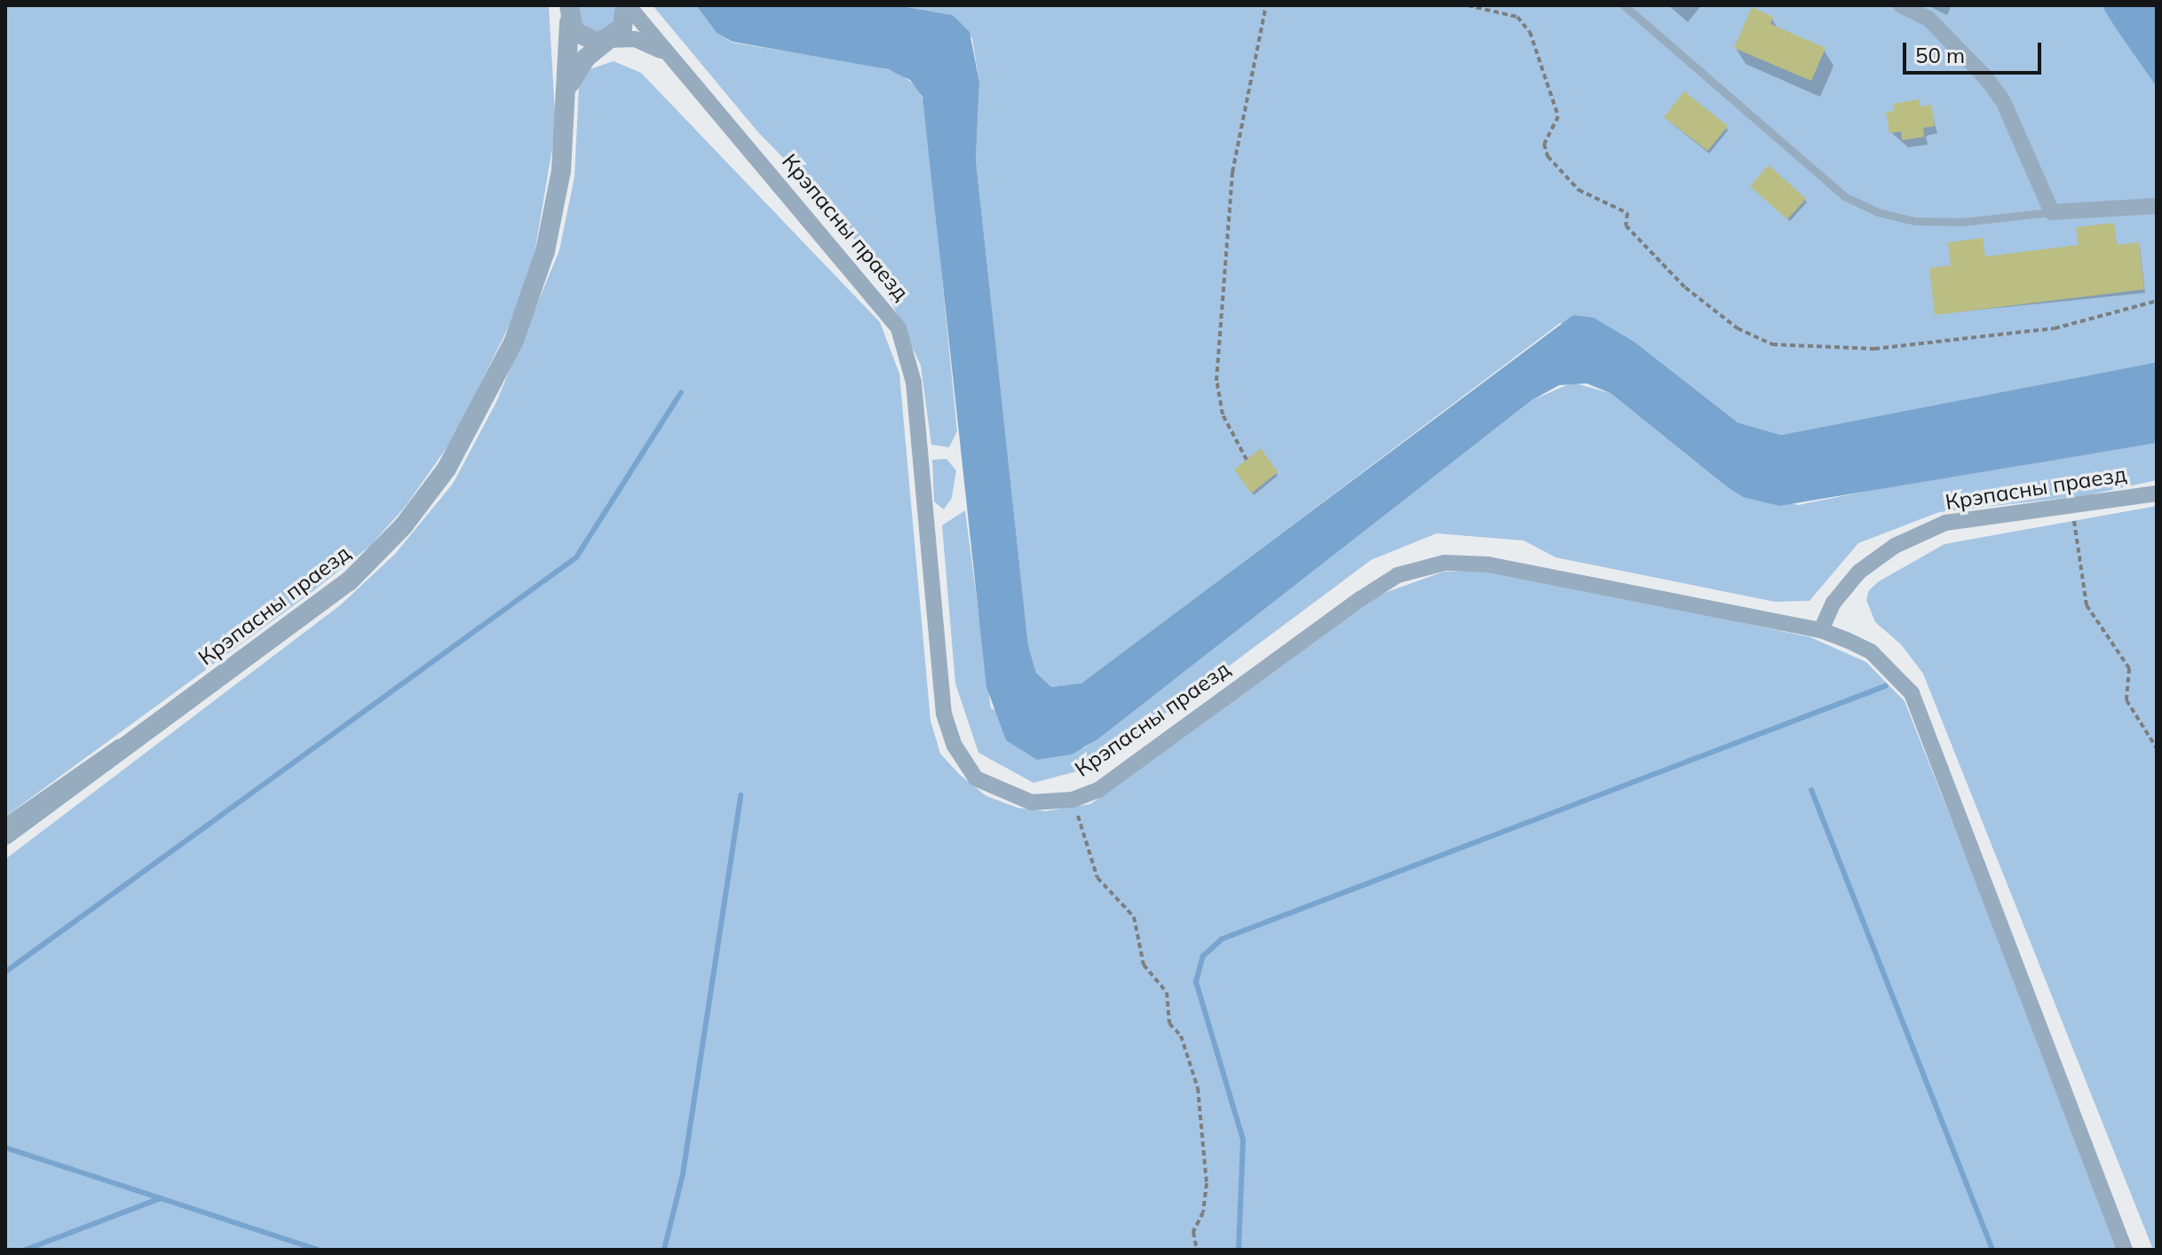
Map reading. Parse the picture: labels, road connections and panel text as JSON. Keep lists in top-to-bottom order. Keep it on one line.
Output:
{"streets":{"street":["Крэпасны праезд"]},"scale_bar":"50 m"}
